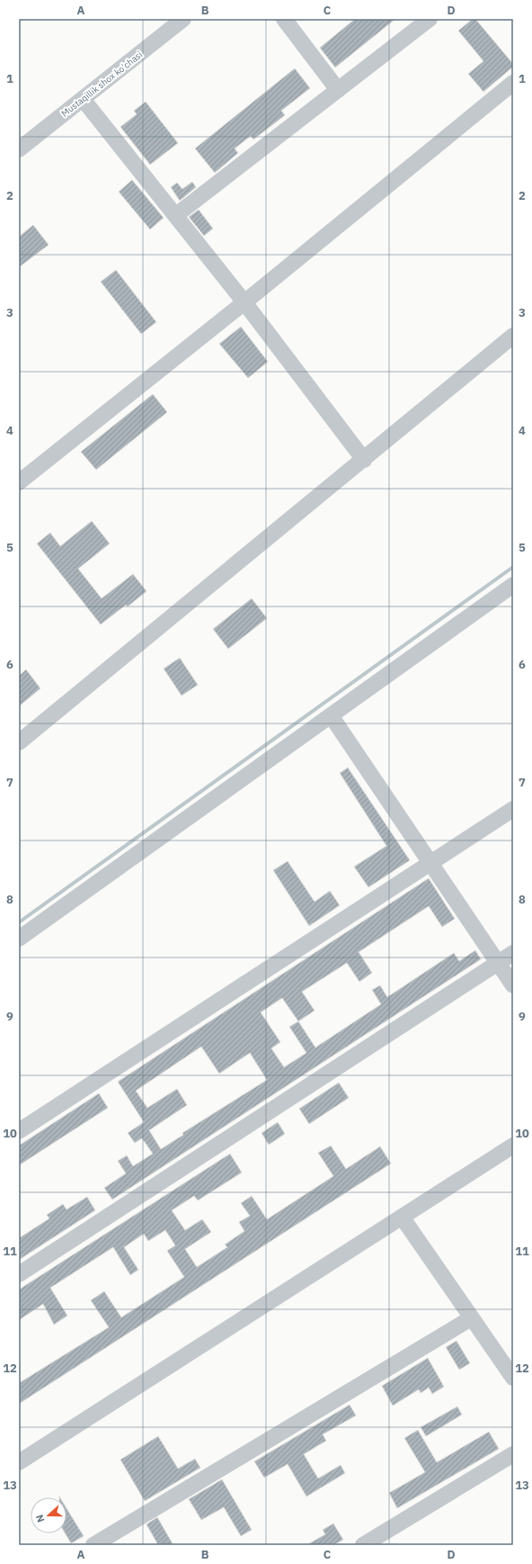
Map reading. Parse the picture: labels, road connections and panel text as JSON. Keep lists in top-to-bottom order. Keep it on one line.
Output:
{"streets":{"street":["Mustaqillik shox ko'chasi"]},"north":"left","grid":{"columns":["A","B","C","D"],"rows":["1","2","3","4","5","6","7","8","9","10","11","12","13"]}}
